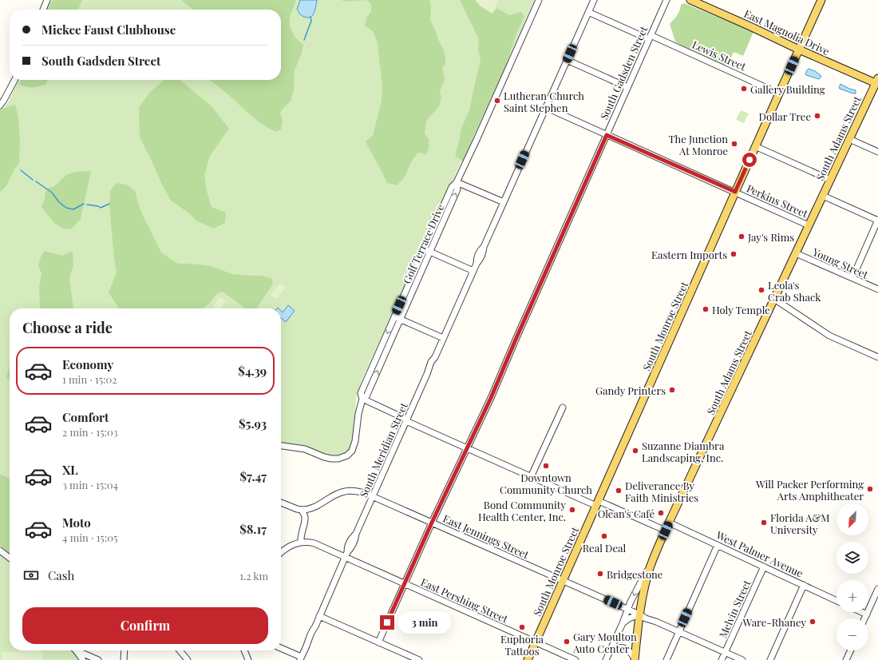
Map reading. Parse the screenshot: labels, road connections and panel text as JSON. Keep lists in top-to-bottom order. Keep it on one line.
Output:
{"streets":{"main road":["East Magnolia Drive","South Adams Street","South Monroe Street"],"street":["Lewis Street","South Gadsden Street","Perkins Street","Golf Terrace Drive","Young Street","South Meridian Street","East Jennings Street","West Palmer Avenue","East Pershing Street","Melvin Street"]},"crossings":[["East Magnolia Drive","South Adams Street"],["East Magnolia Drive","South Monroe Street"],["Lewis Street","South Gadsden Street"],["Lewis Street","South Monroe Street"],["Lewis Street","South Meridian Street"],["South Gadsden Street","Perkins Street"],["South Gadsden Street","East Jennings Street"],["South Gadsden Street","East Pershing Street"],["South Adams Street","Perkins Street"],["South Adams Street","Young Street"],["South Adams Street","East Jennings Street"],["South Adams Street","West Palmer Avenue"],["Perkins Street","South Monroe Street"],["Perkins Street","South Meridian Street"],["South Monroe Street","East Jennings Street"],["South Monroe Street","East Pershing Street"],["South Meridian Street","East Jennings Street"],["South Meridian Street","East Pershing Street"],["East Jennings Street","Melvin Street"],["West Palmer Avenue","Melvin Street"]],"places":["Gallery Building","Lutheran Church Saint Stephen","Dollar Tree","The Junction At Monroe","Jay's Rims","Eastern Imports","Leola's Crab Shack","Holy Temple","Gandy Printers","Suzanne Diambra Landscaping, Inc.","Downtown Community Church","Will Packer Performing Arts Amphitheater","Deliverance By Faith Ministries","Bond Community Health Center, Inc.","Olean's Café","Florida A&M University","Real Deal","Bridgestone","Ware-Rhaney","Euphoria Tattoos","Gary Moulton Auto Center"],"north":"bottom left","page":{"banner":["Mickee Faust Clubhouse","South Gadsden Street"],"heading":"Choose a ride","list":[{"name":"Economy","note":"1 min · 15:02","value":"$4.39"},{"name":"Comfort","note":"2 min · 15:03","value":"$5.93"},{"name":"XL","note":"3 min · 15:04","value":"$7.47"},{"name":"Moto","note":"4 min · 15:05","value":"$8.17"}],"map_buttons":["+","−"],"pay":["Cash","1.2 km"],"buttons":"Confirm","bubble":"3 min"}}
